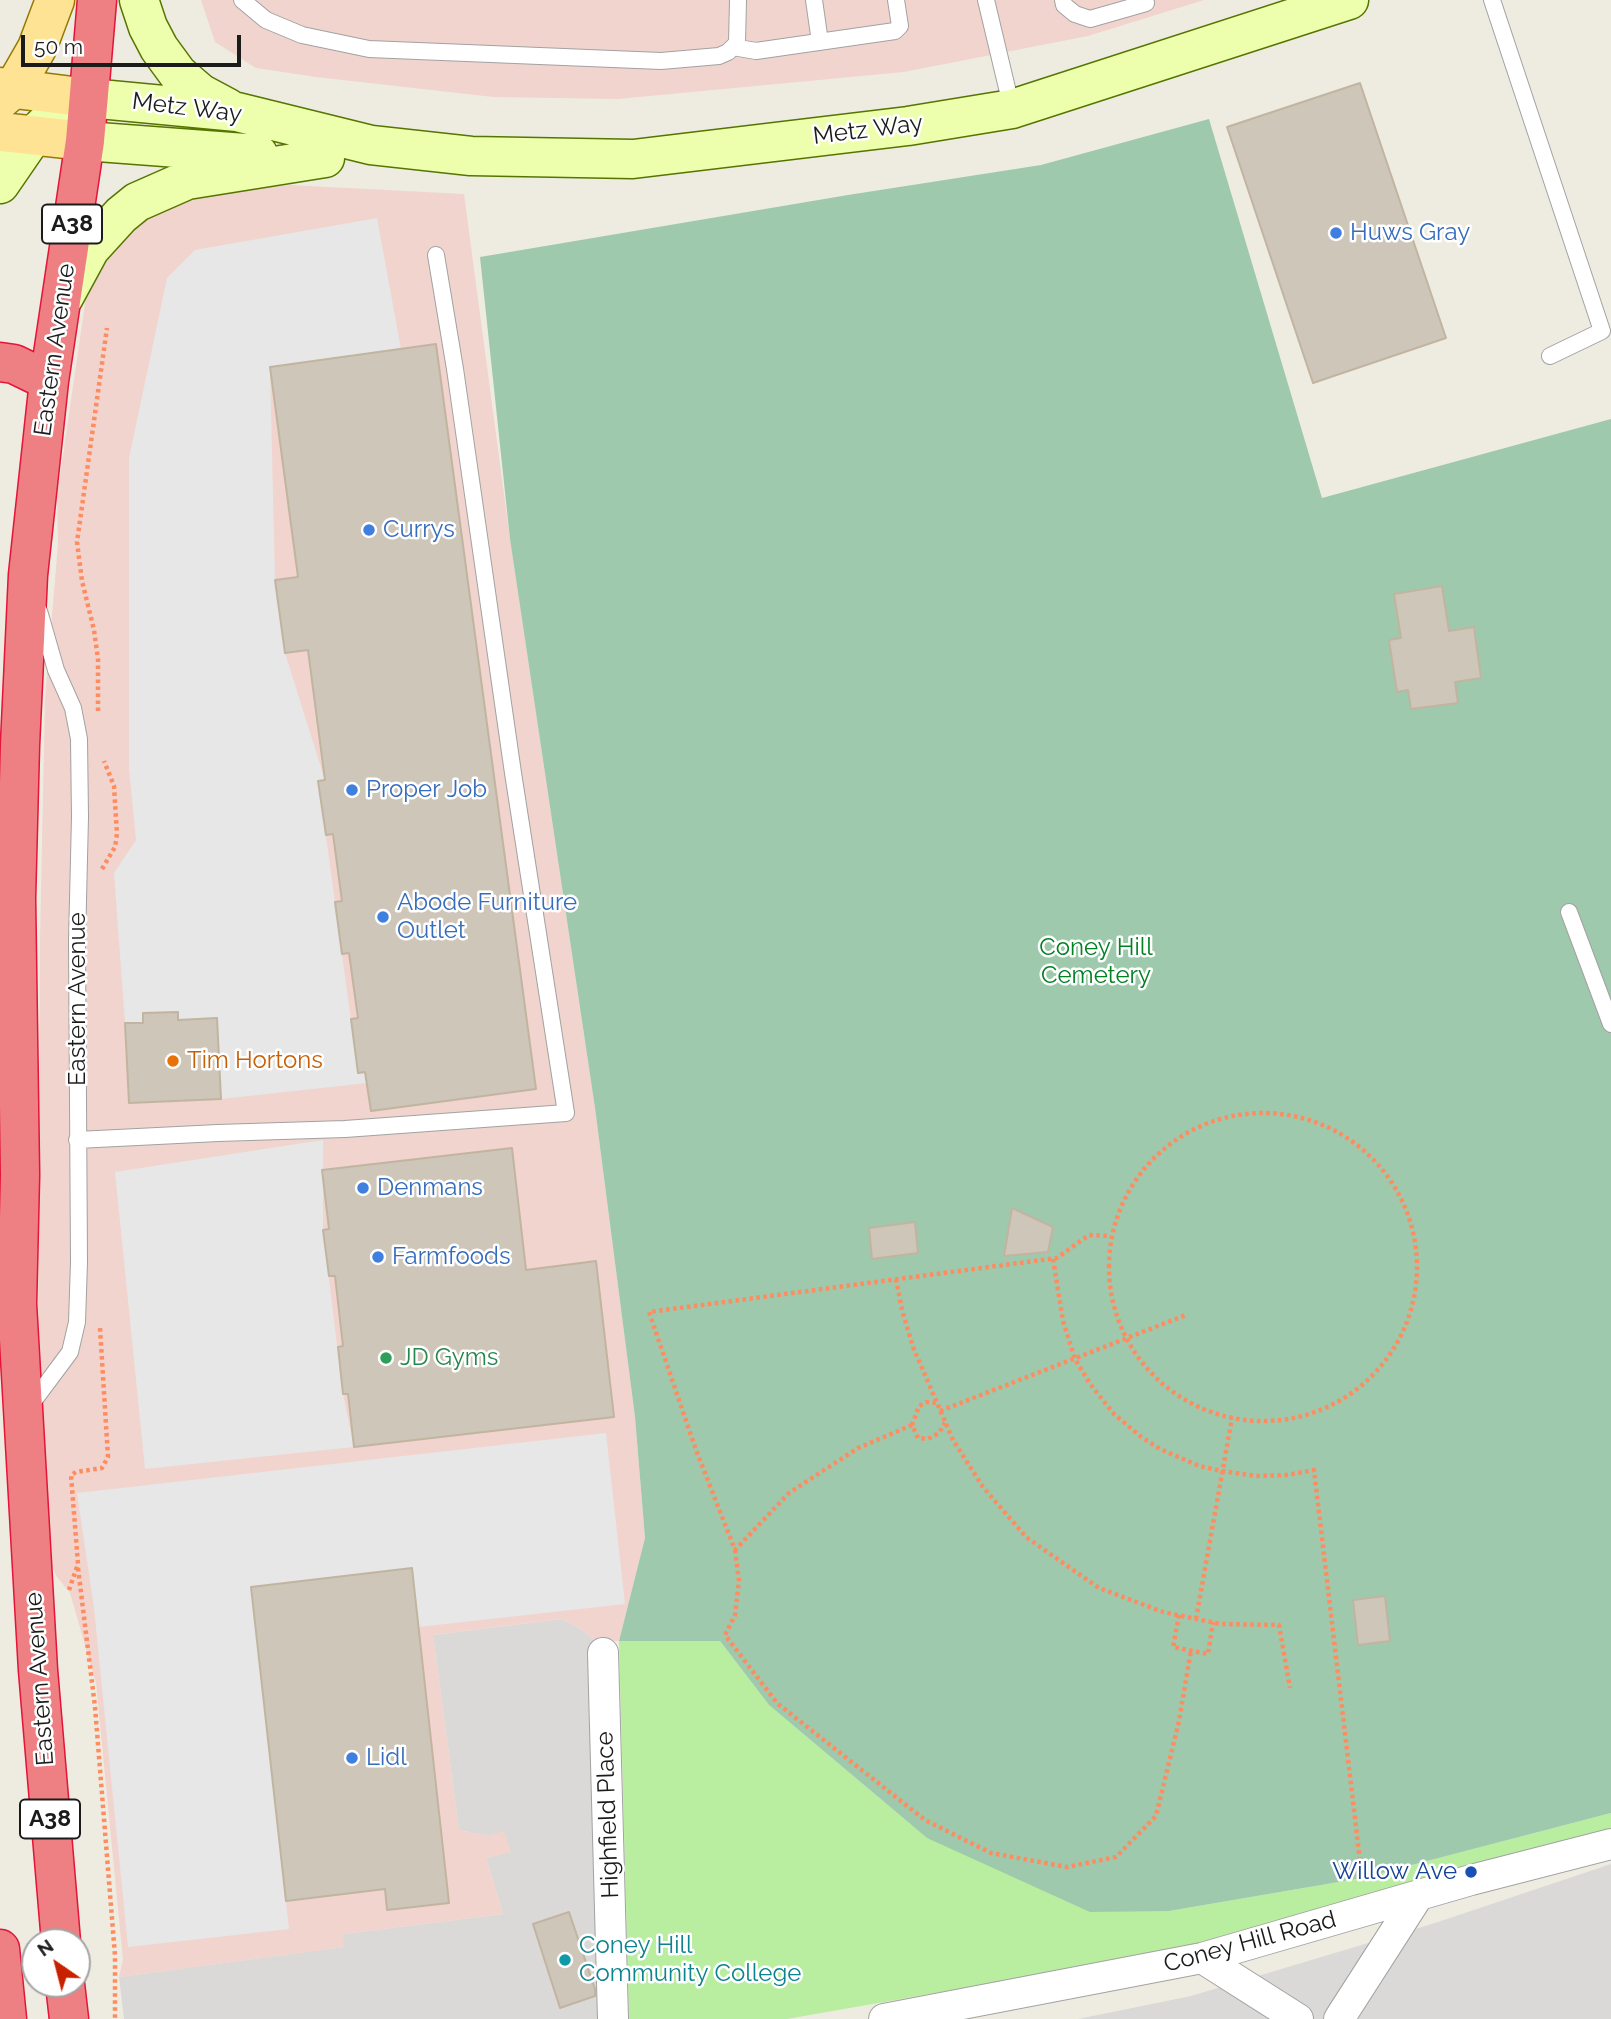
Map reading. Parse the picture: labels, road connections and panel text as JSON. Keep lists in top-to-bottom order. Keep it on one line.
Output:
{"streets":{"highway":["A38","Eastern Avenue"],"main road":["Metz Way"],"street":["Highfield Place","Coney Hill Road"]},"crossings":[["Metz Way","Eastern Avenue"]],"parks":["Coney Hill Cemetery"],"places":["Huws Gray","Currys","Proper Job","Abode Furniture Outlet","Tim Hortons","Denmans","Farmfoods","JD Gyms","Lidl","Willow Ave","Coney Hill Community College"],"scale_bar":"50 m","north":"top left"}
